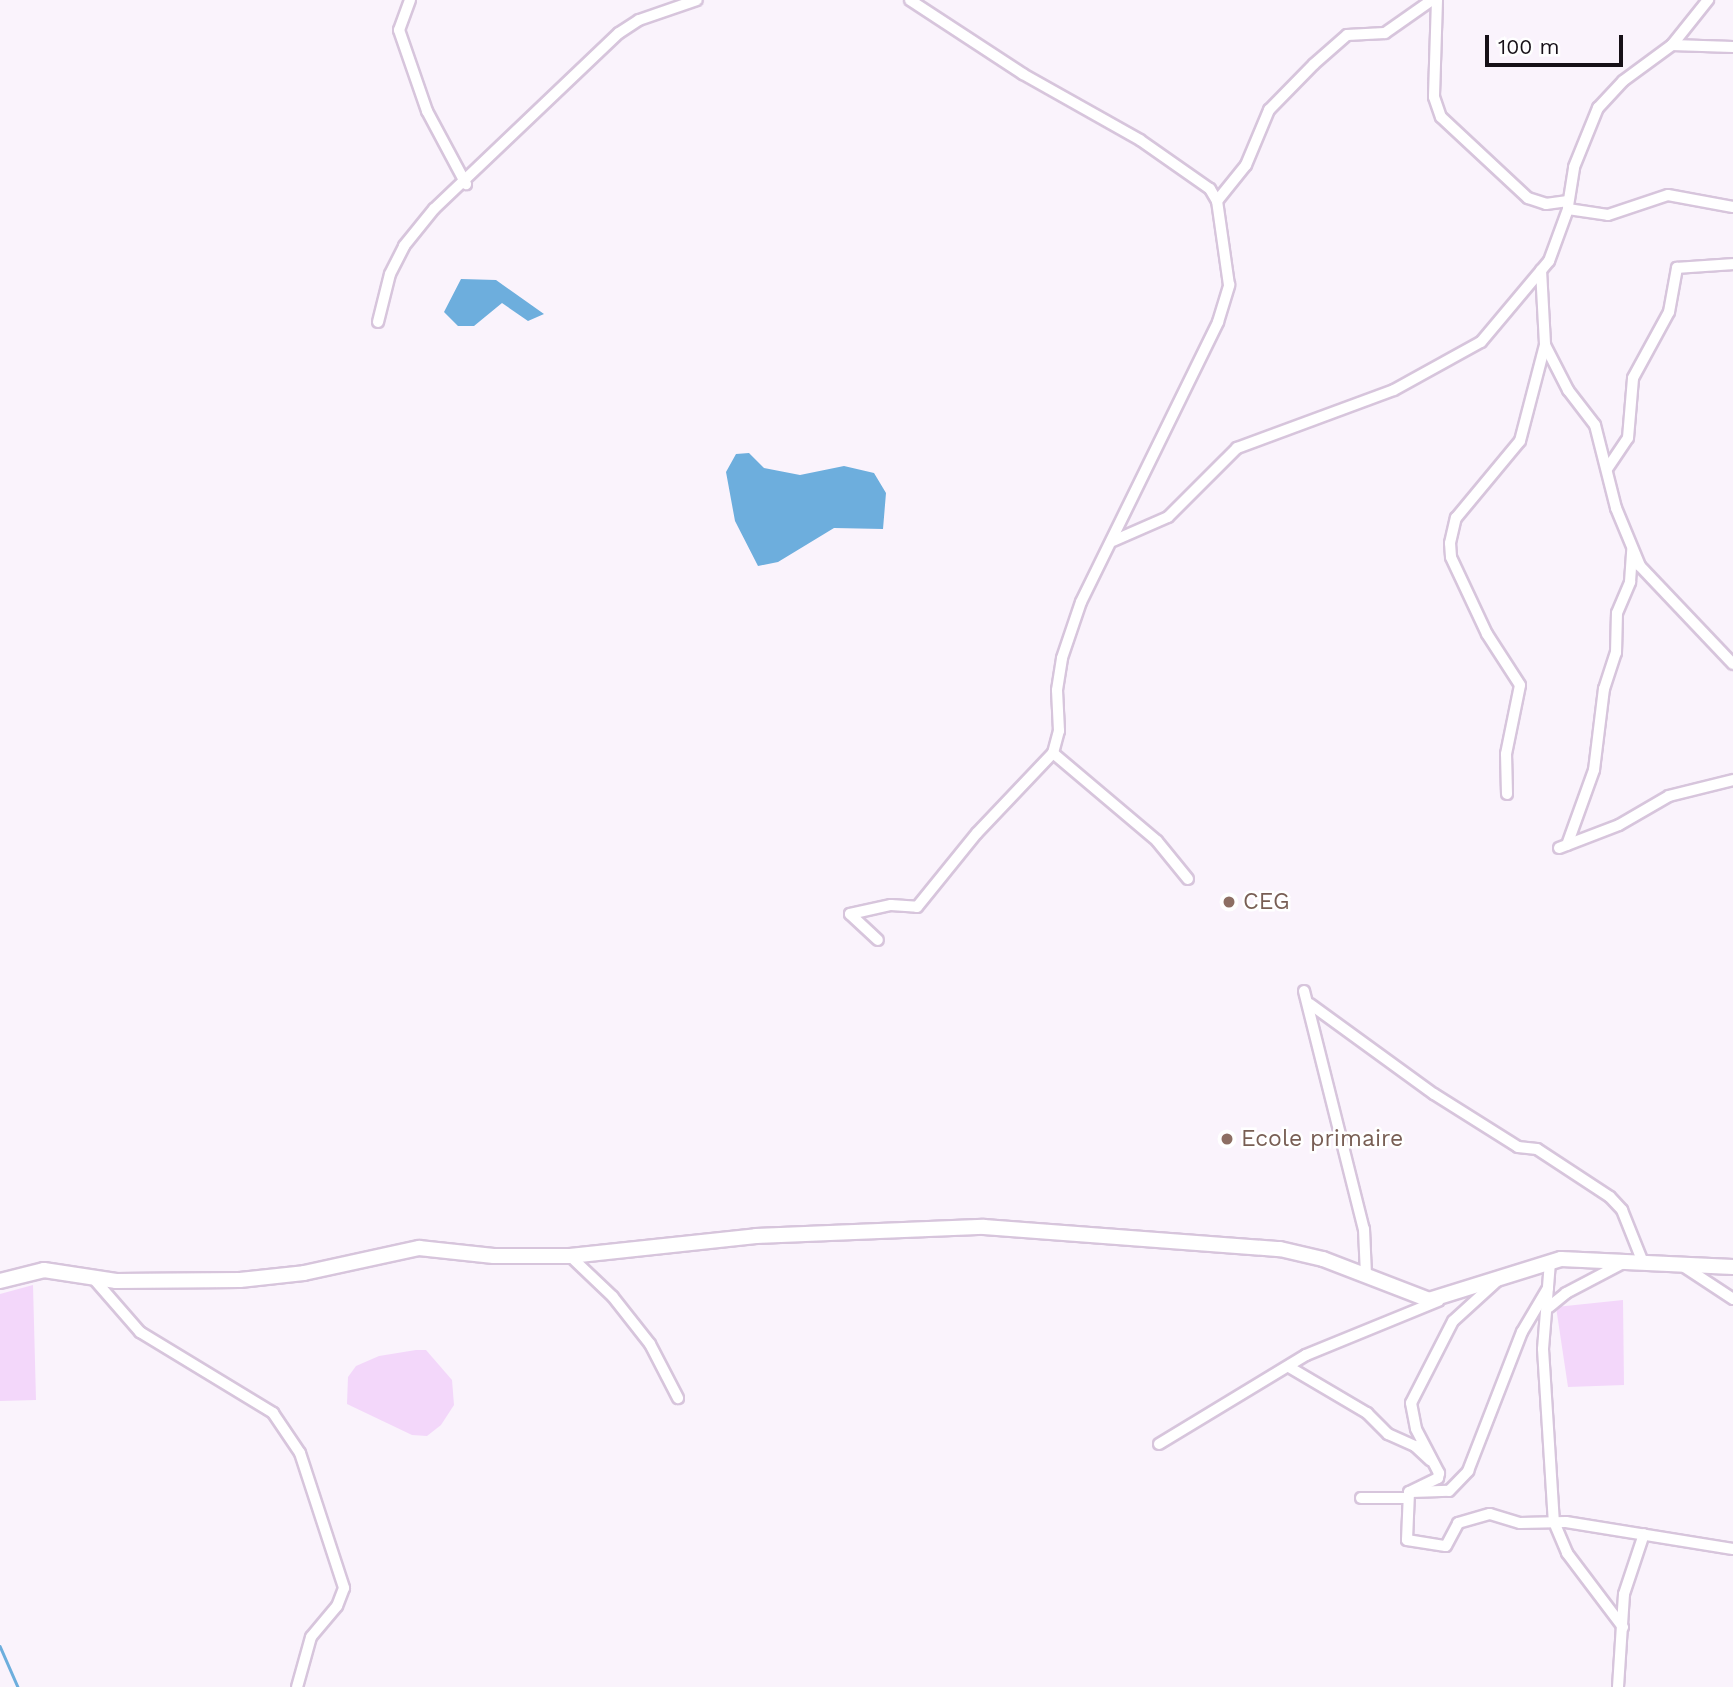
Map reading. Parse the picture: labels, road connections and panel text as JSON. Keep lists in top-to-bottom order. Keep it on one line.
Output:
{"places":["CEG","Ecole primaire"],"scale_bar":"100 m"}
